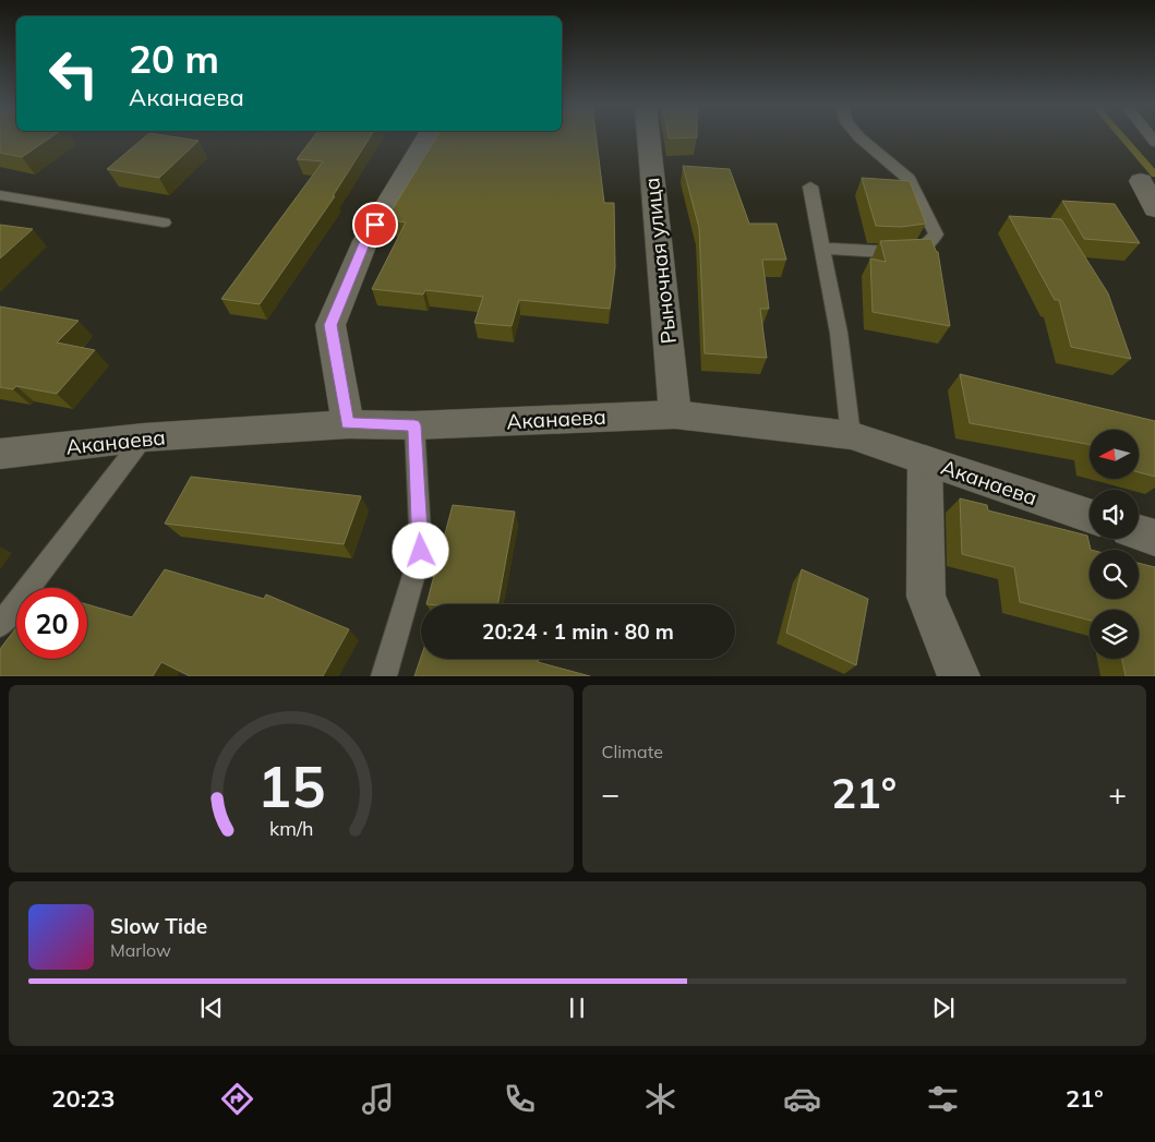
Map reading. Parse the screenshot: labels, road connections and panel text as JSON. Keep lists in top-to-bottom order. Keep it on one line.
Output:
{"streets":{"street":["Рыночная улица","Аканаева"]},"crossings":[["Рыночная улица","Аканаева"]],"north":"left","page":{"turn":["20 m","Аканаева"],"limit":"20","trip":"20:24 · 1 min · 80 m","tile":"Climate","heat":["−","21°","+"],"song":["Slow Tide","Marlow"],"tabs":["20:23","21°"],"gauge":["15","km/h"]}}
